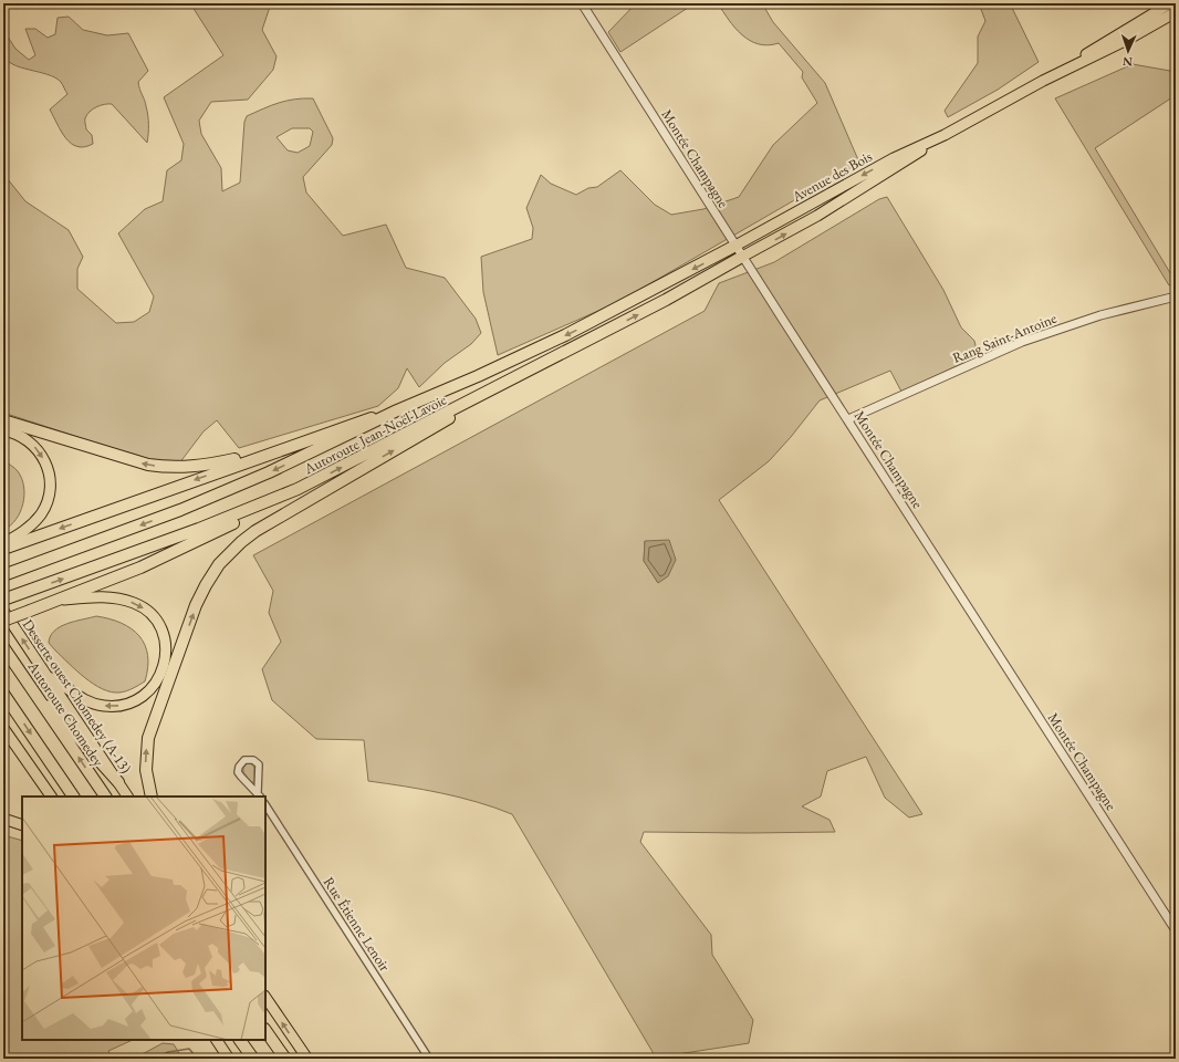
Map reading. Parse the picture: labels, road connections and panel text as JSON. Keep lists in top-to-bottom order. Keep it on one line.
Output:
{"streets":{"highway":["Autoroute Jean-Noël-Lavoie","Autoroute Chomedey"],"main road":["Avenue des Bois","Desserte ouest Chomedey (A-13)"],"street":["Montée Champagne","Rang Saint-Antoine","Rue Étienne Lenoir"]},"crossings":[["Montée Champagne","Avenue des Bois"],["Montée Champagne","Rang Saint-Antoine"],["Montée Champagne","Autoroute Jean-Noël-Lavoie"],["Avenue des Bois","Autoroute Jean-Noël-Lavoie"]],"one_way":["Desserte ouest Chomedey (A-13)"],"north":"bottom"}
